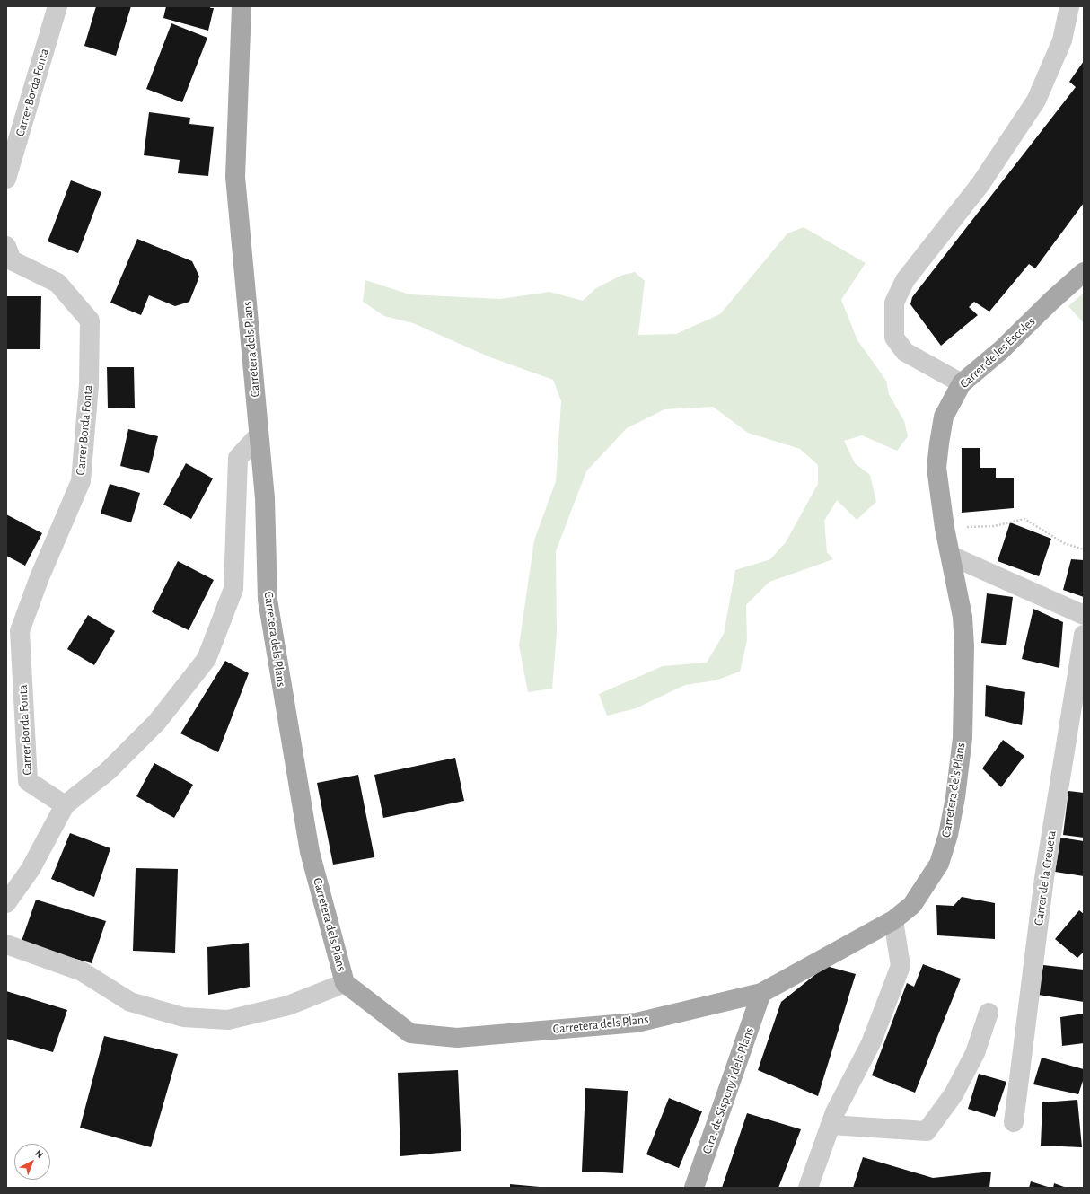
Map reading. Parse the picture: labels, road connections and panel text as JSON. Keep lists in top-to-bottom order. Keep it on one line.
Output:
{"streets":{"main road":["Carretera dels Plans","Carrer de les Escoles","Ctra. de Sispony i dels Plans"],"street":["Carrer Borda Fonta","Carrer de la Creueta"]},"crossings":[["Carretera dels Plans","Carrer de les Escoles"],["Carretera dels Plans","Ctra. de Sispony i dels Plans"]],"north":"top right"}
